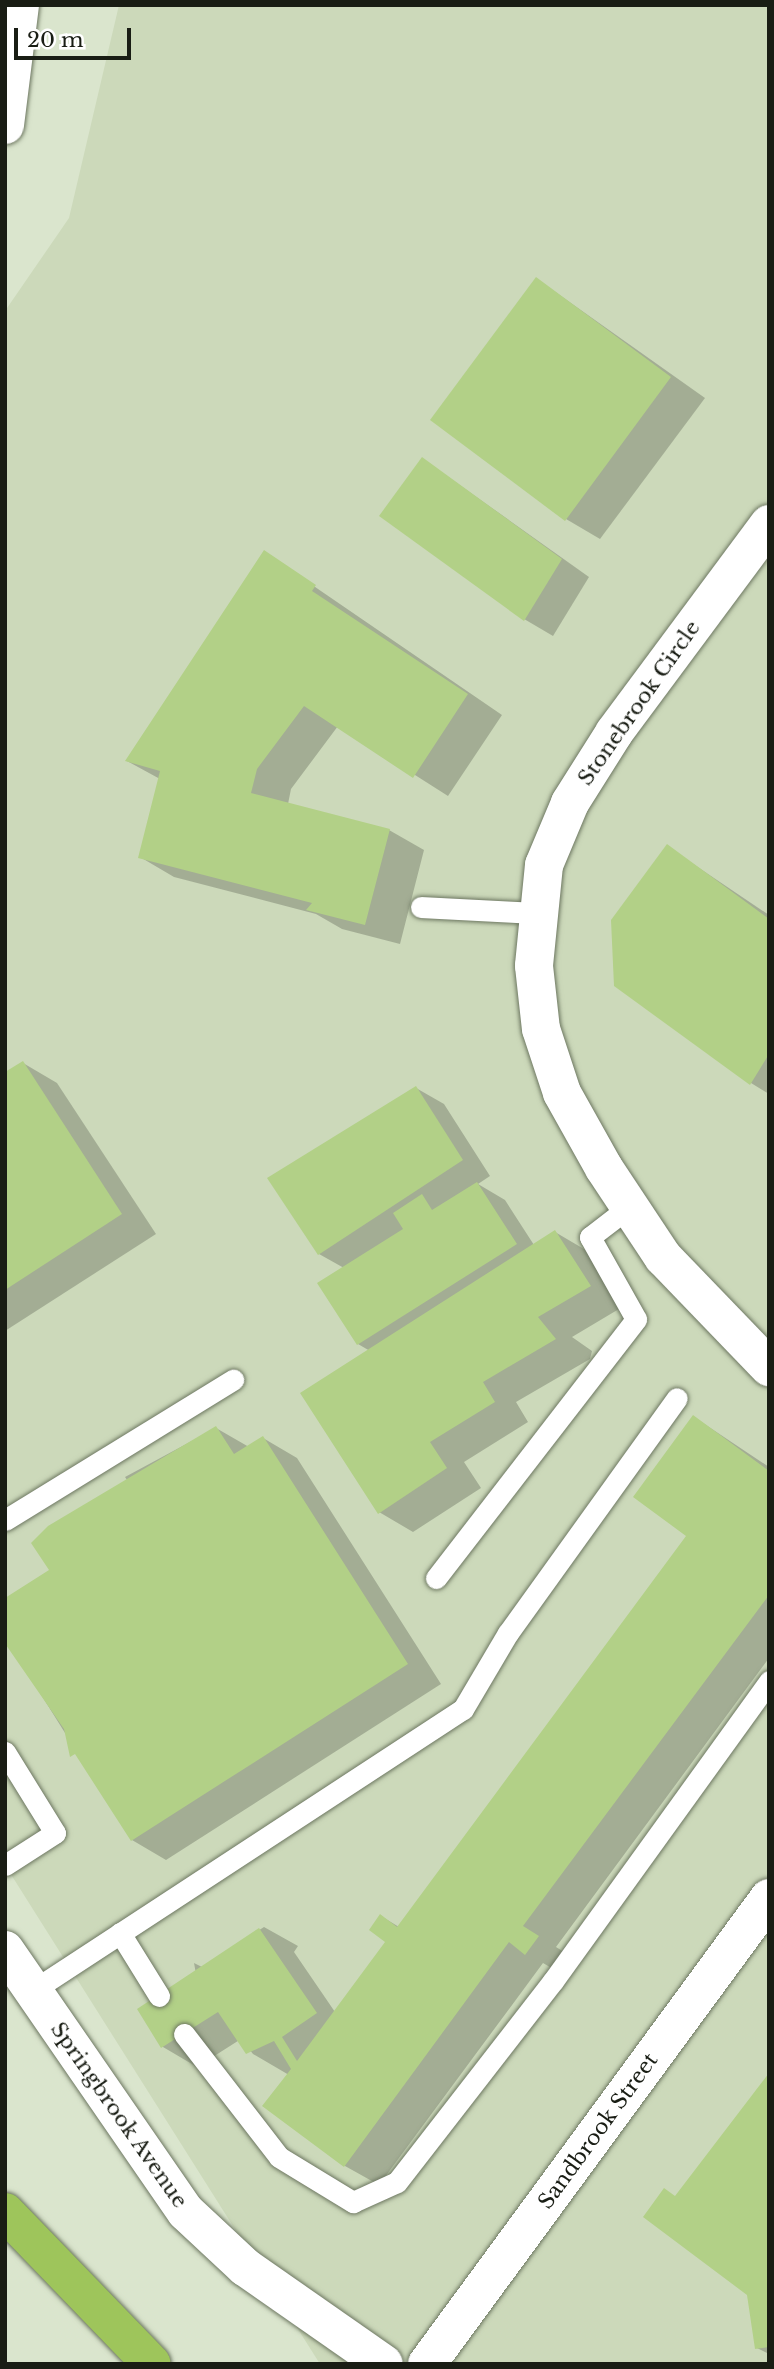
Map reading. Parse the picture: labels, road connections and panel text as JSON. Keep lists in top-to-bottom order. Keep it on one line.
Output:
{"streets":{"street":["Stonebrook Circle","Springbrook Avenue","Sandbrook Street"]},"scale_bar":"20 m"}
